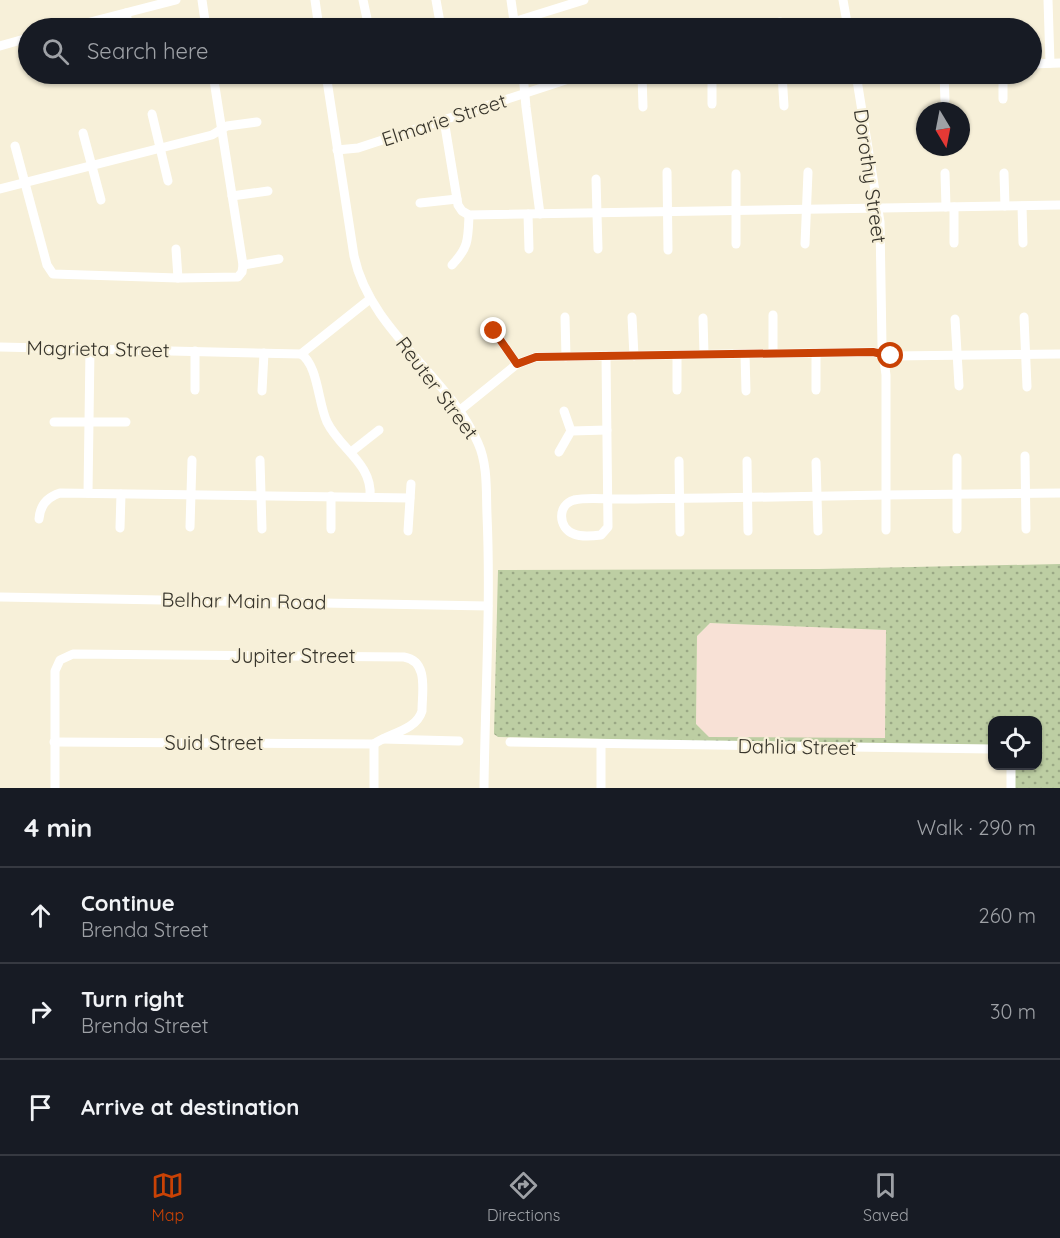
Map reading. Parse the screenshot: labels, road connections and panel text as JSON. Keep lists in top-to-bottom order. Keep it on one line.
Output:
{"streets":{"street":["Elmarie Street","Dorothy Street","Magrieta Street","Reuter Street","Belhar Main Road","Jupiter Street","Suid Street","Dahlia Street"]},"crossings":[["Elmarie Street","Reuter Street"],["Reuter Street","Belhar Main Road"],["Jupiter Street","Suid Street"]],"north":"bottom","page":{"search":"Search here","heading":["4 min","Walk · 290 m"],"list":[["Continue","Brenda Street","260 m"],["Turn right","Brenda Street","30 m"],"Arrive at destination"],"nav":["Map","Directions","Saved"]}}
